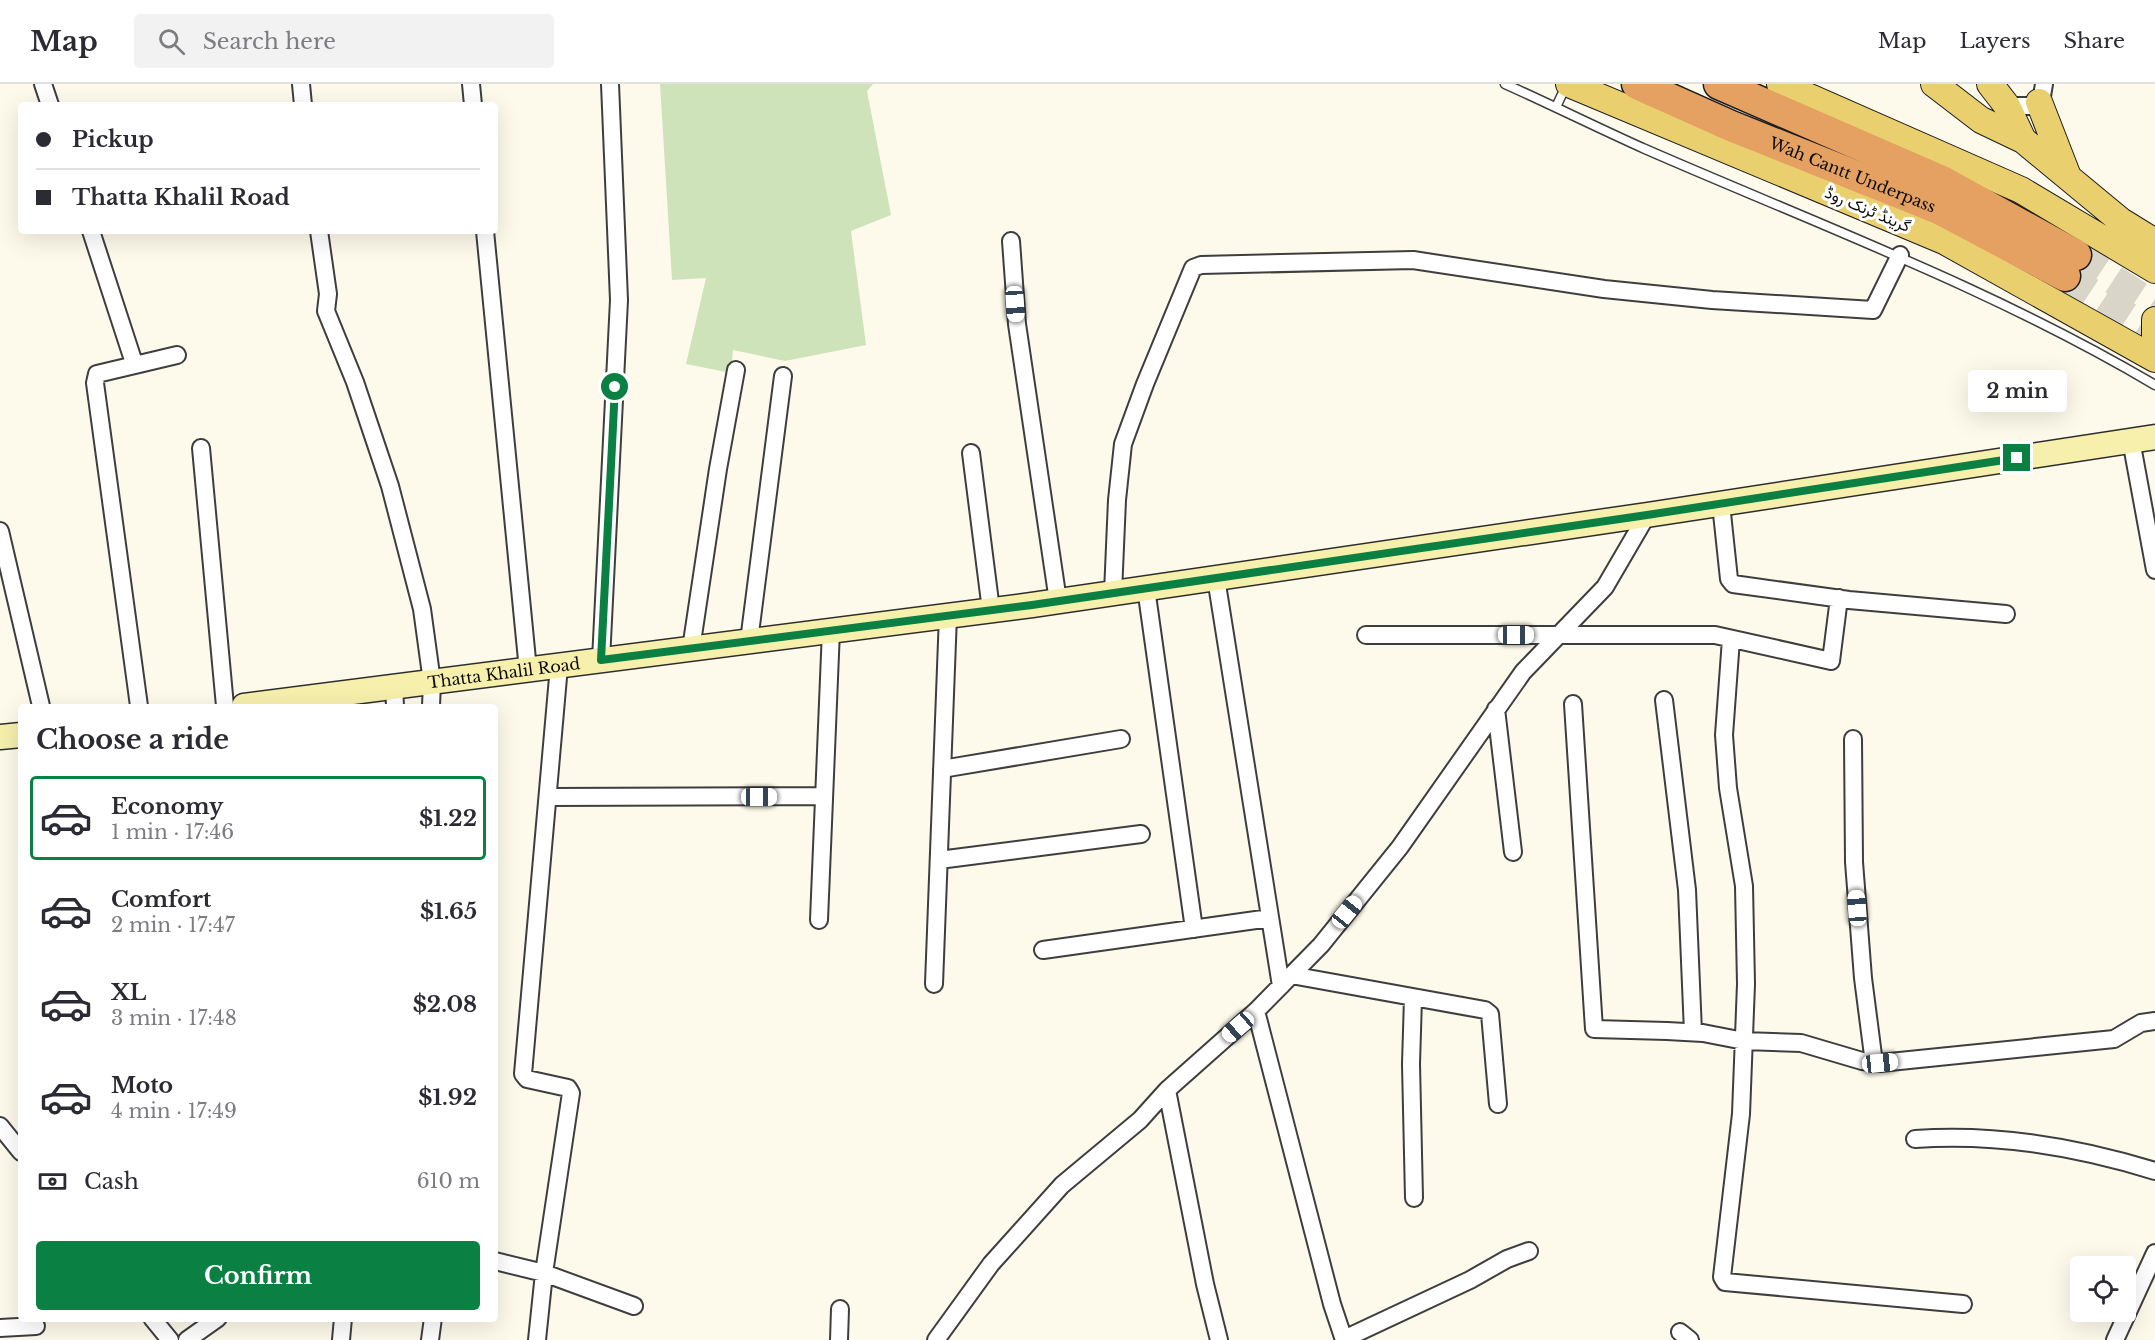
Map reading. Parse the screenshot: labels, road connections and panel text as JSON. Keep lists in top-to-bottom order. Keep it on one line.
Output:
{"streets":{"highway":["Wah Cantt Underpass"],"main road":["گرینڈ ٹرنک روڈ"],"street":["Thatta Khalil Road"]},"page":{"header":"Map","search":"Search here","nav":["Map","Layers","Share"],"banner":["Pickup","Thatta Khalil Road"],"bubble":"2 min","heading":"Choose a ride","list":[{"name":"Economy","note":"1 min · 17:46","value":"$1.22"},{"name":"Comfort","note":"2 min · 17:47","value":"$1.65"},{"name":"XL","note":"3 min · 17:48","value":"$2.08"},{"name":"Moto","note":"4 min · 17:49","value":"$1.92"}],"pay":["Cash","610 m"],"buttons":"Confirm"}}
